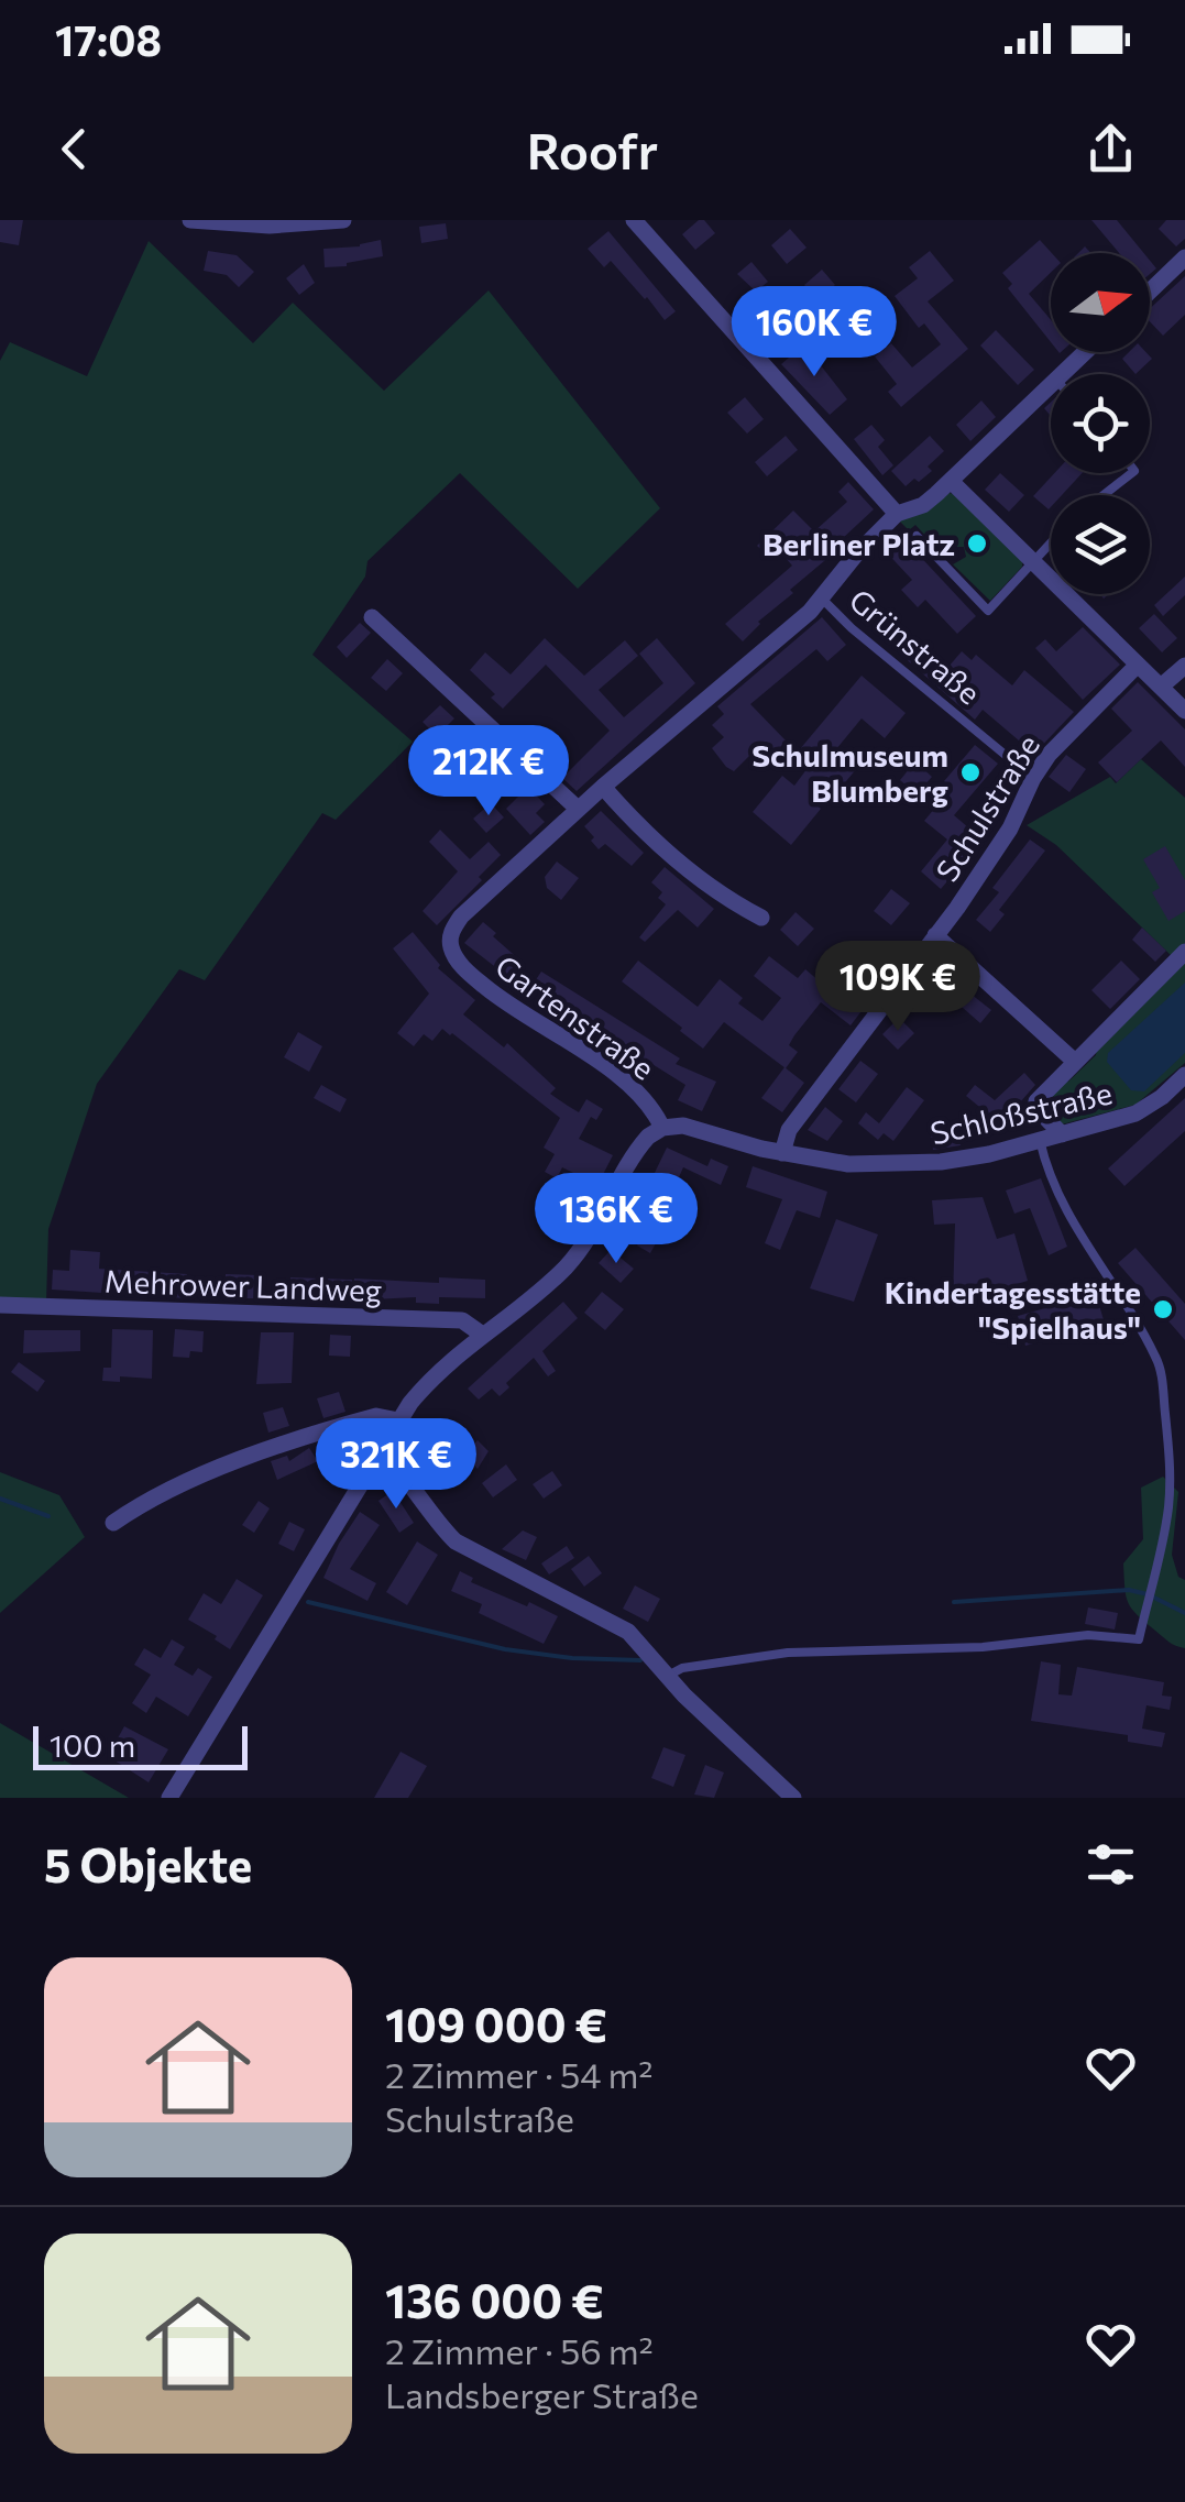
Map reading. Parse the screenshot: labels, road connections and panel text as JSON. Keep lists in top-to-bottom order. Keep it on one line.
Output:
{"streets":{"street":["Schulstraße","Gartenstraße","Schloßstraße","Mehrower Landweg"],"lane":["Grünstraße"]},"crossings":[["Grünstraße","Schulstraße"],["Grünstraße","Gartenstraße"],["Schulstraße","Schloßstraße"],["Gartenstraße","Schloßstraße"]],"places":["Berliner Platz","Schulmuseum Blumberg","Kindertagesstätte \"Spielhaus\""],"scale_bar":"100 m","north":"right","page":{"status":"17:08","header":"Roofr","price":["160K €","212K €","109K €","136K €","321K €"],"scale":"100 m","heading":"5 Objekte","list":[{"name":"109 000 €","note":"2 Zimmer · 54 m² · Schulstraße"},{"name":"136 000 €","note":"2 Zimmer · 56 m² · Landsberger Straße"}]}}
